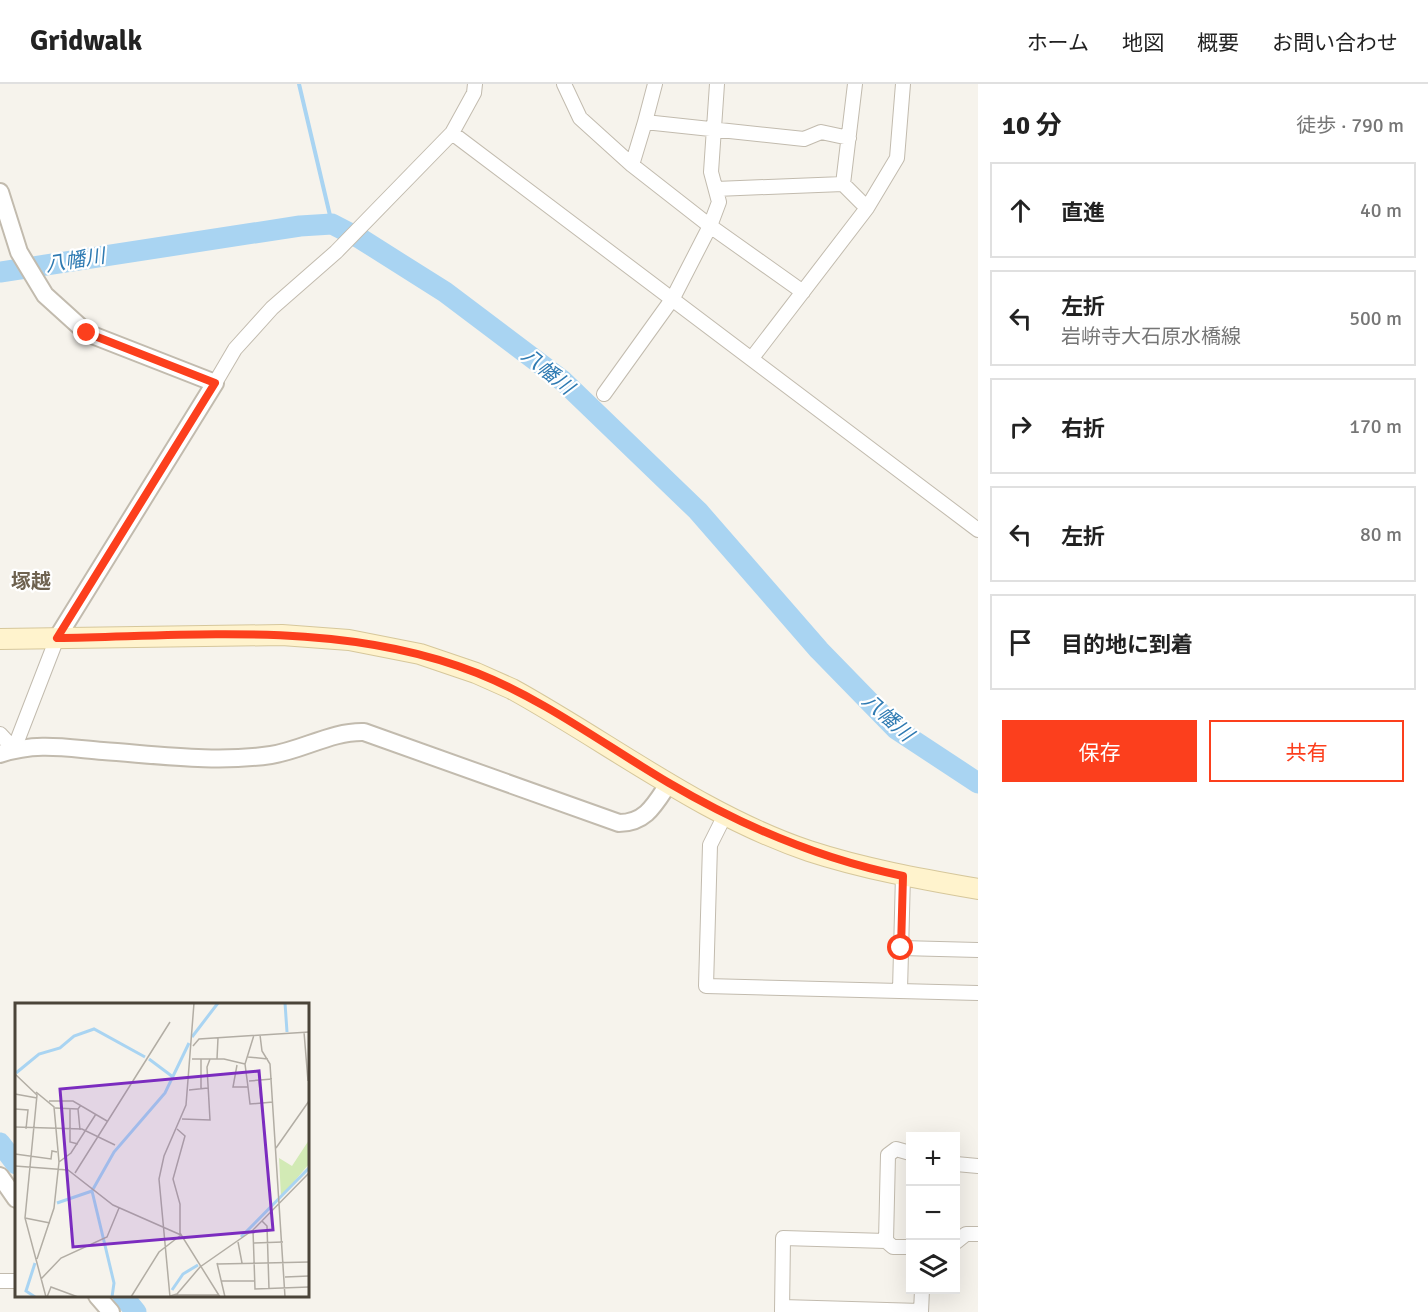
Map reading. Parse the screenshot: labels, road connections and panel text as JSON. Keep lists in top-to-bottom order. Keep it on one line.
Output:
{"districts":["塚越"],"water":["八幡川"],"page":{"header":"Gridwalk","nav":["ホーム","地図","概要","お問い合わせ"],"heading":["10 分","徒歩 · 790 m"],"list":[["直進","40 m"],["左折","岩峅寺大石原水橋線","500 m"],["右折","170 m"],["左折","80 m"],"目的地に到着"],"buttons":["保存","共有"],"map_buttons":["+","−"]}}
